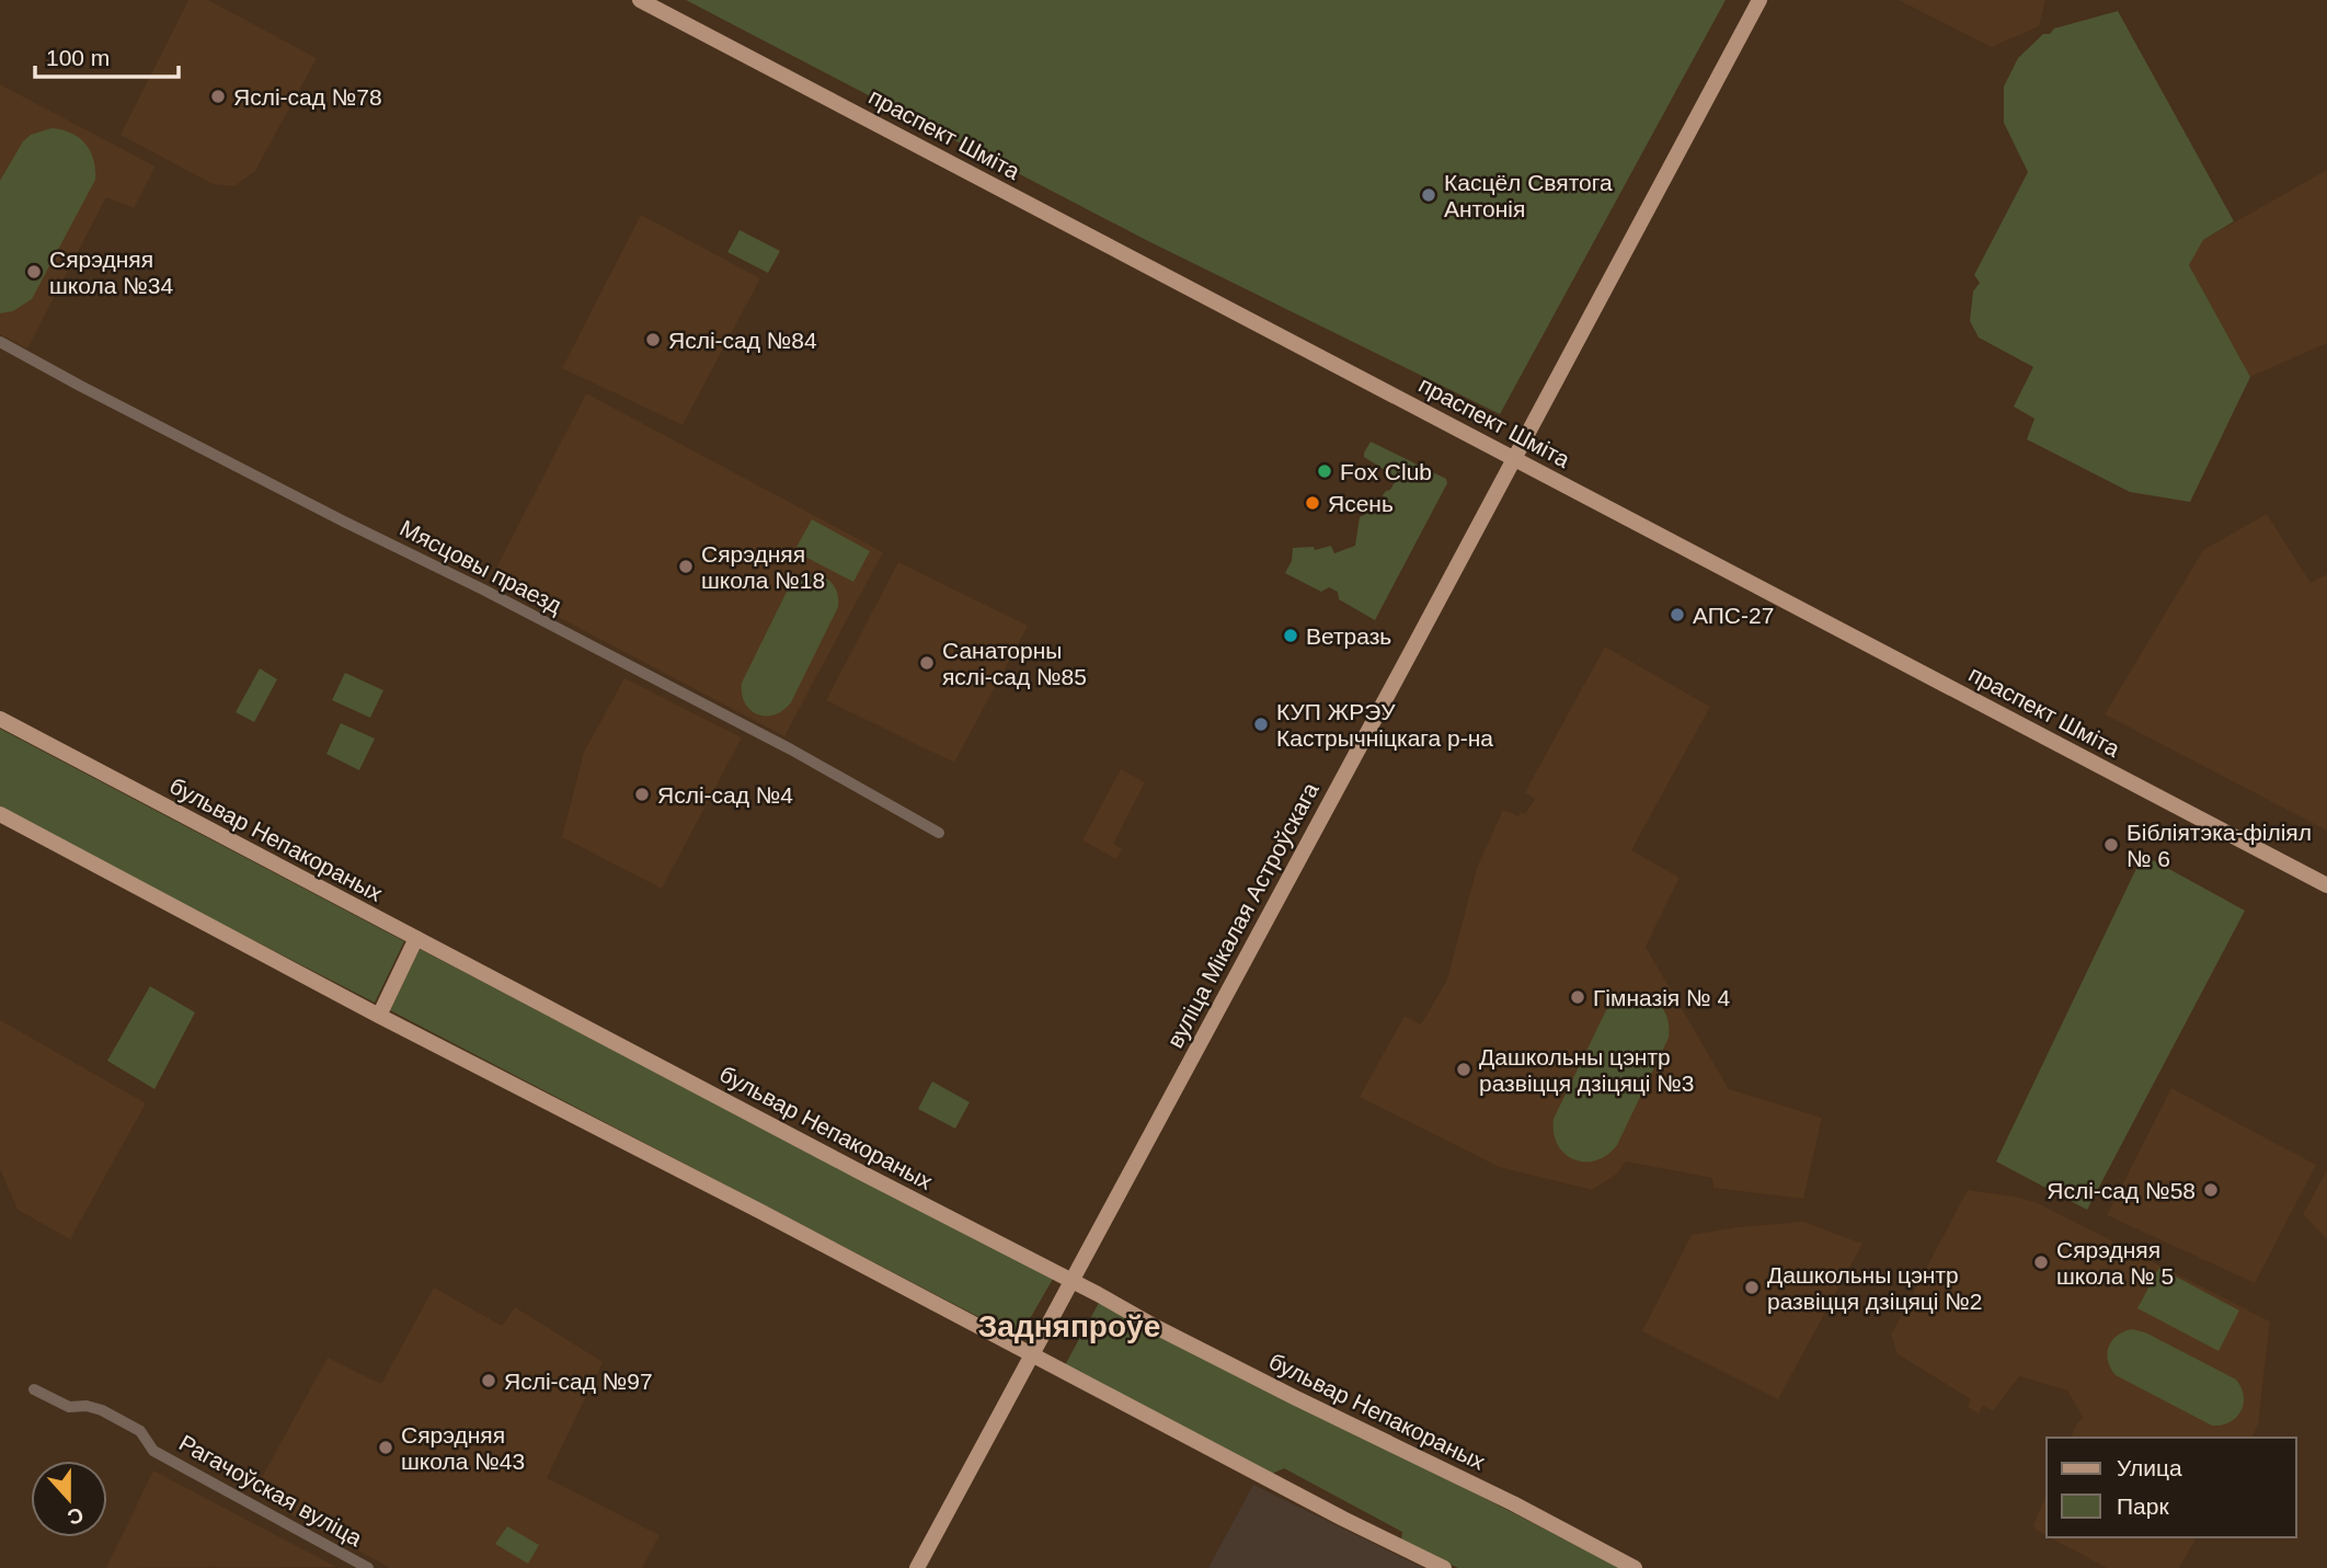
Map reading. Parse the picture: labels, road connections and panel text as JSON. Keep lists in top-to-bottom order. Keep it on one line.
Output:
{"streets":{"main road":["праспект Шміта","бульвар Непакораных","вуліца Мікалая Астроўскага"],"street":["Мясцовы праезд","Рагачоўская вуліца"]},"crossings":[["праспект Шміта","вуліца Мікалая Астроўскага"],["бульвар Непакораных","вуліца Мікалая Астроўскага"]],"districts":["Задняпроўе"],"places":["Яслі-сад №78","Касцёл Святога Антонія","Сярэдняя школа №34","Яслі-сад №84","Fox Club","Ясень","Сярэдняя школа №18","АПС-27","Ветразь","Санаторны яслі-сад №85","КУП ЖРЭУ Кастрычніцкага р-на","Яслі-сад №4","Бібліятэка-філіял № 6","Гімназія № 4","Дашкольны цэнтр развіцця дзіцяці №3","Яслі-сад №58","Сярэдняя школа № 5","Дашкольны цэнтр развіцця дзіцяці №2","Яслі-сад №97","Сярэдняя школа №43"],"legend":["Улица","Парк"],"scale_bar":"100 m","north":"bottom"}
